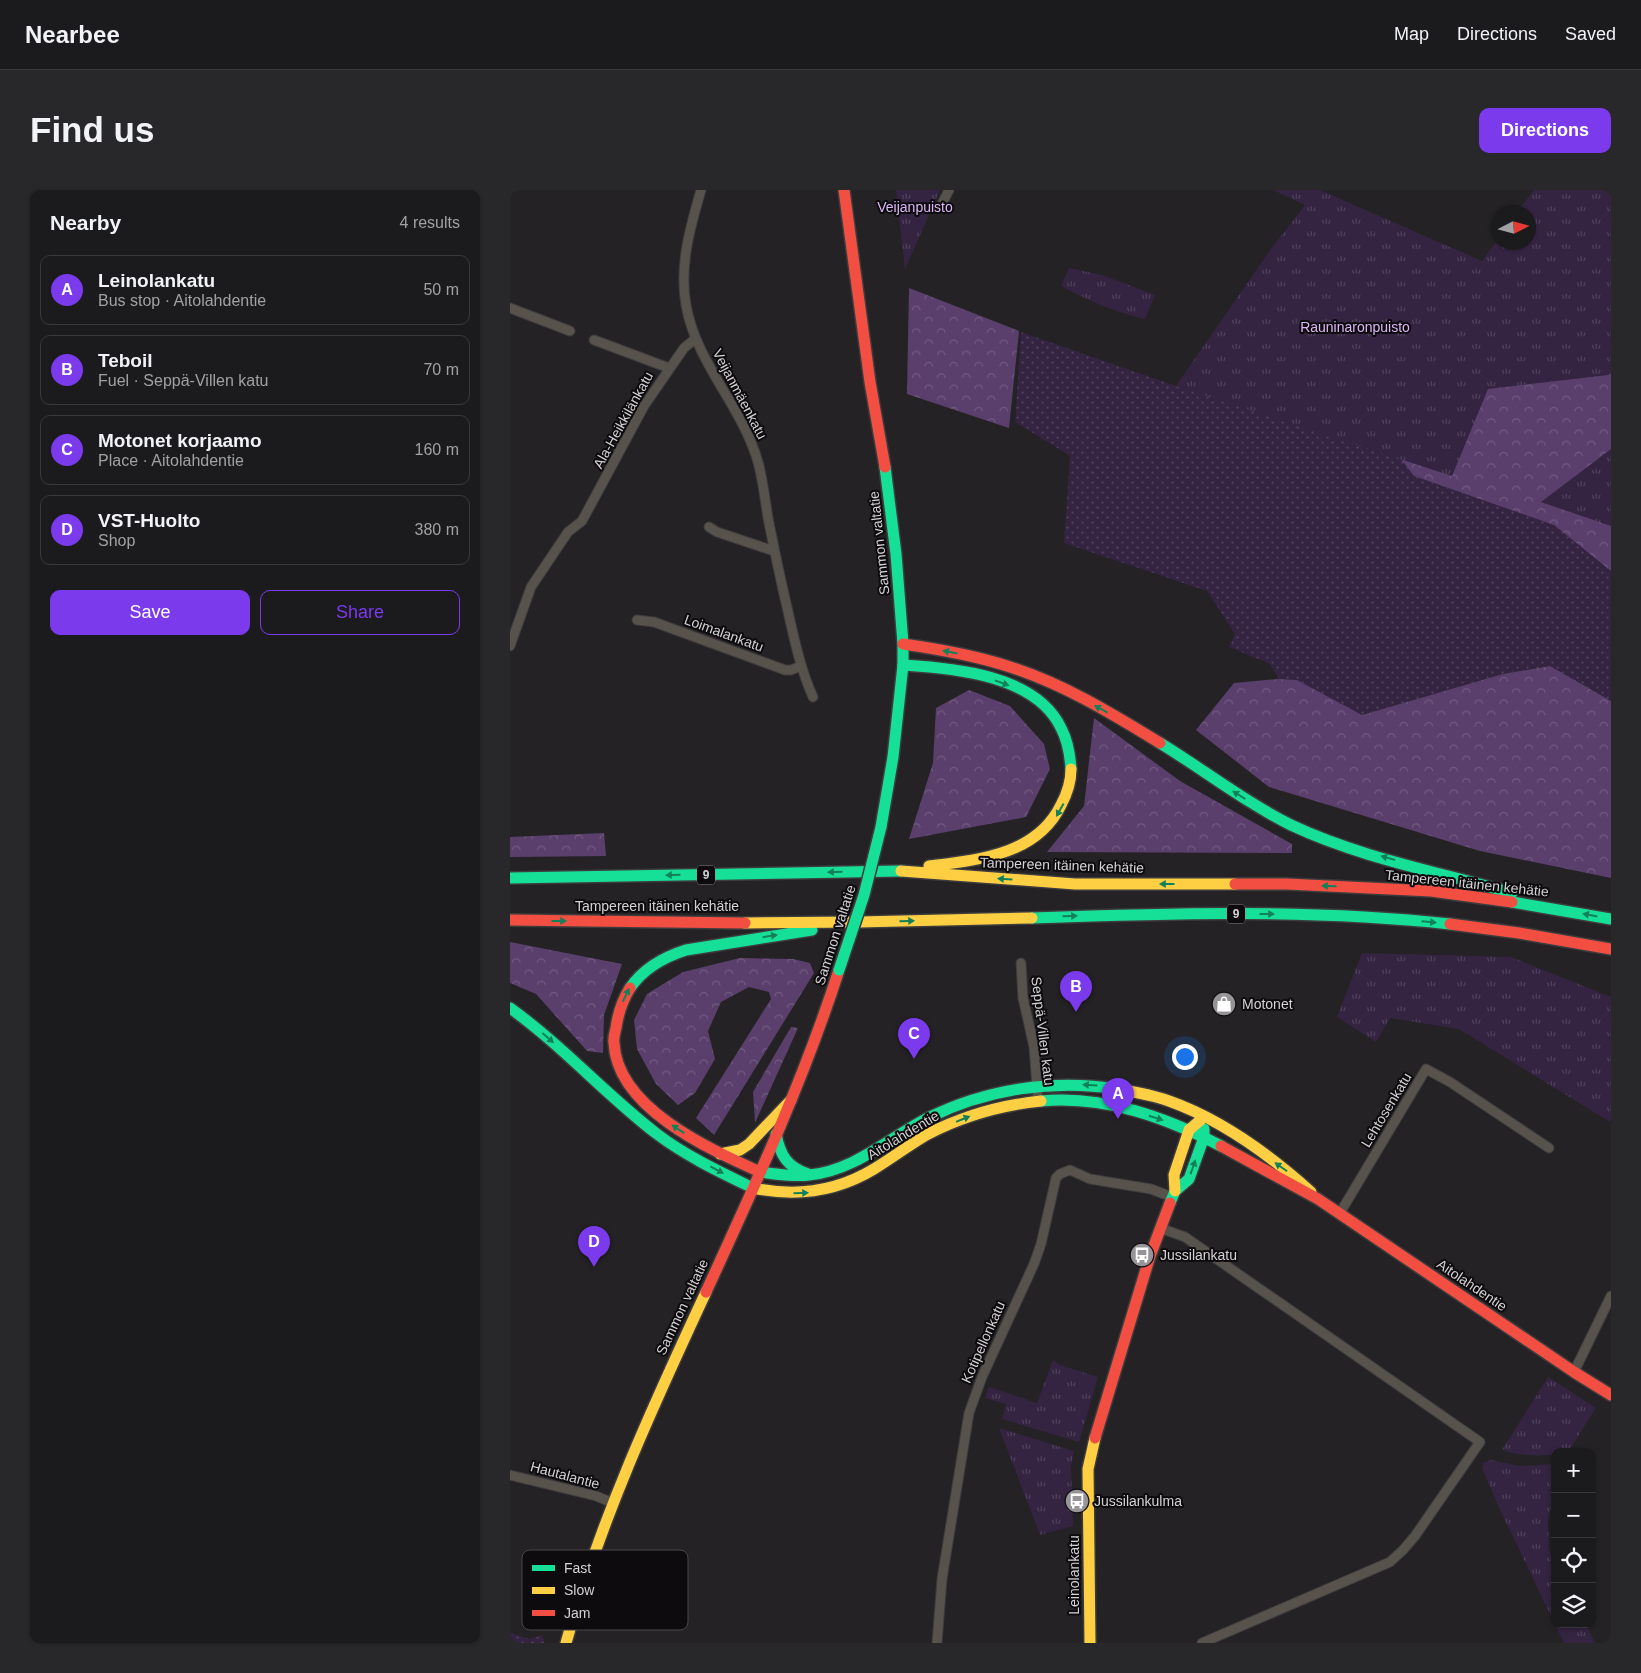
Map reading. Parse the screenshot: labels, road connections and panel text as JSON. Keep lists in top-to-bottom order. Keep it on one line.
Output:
{"streets":{"main road":["Sammon valtatie","Tampereen itäinen kehätie","9","Aitolahdentie","Leinolankatu"],"street":["Veijanmäenkatu","Ala-Heikkilänkatu","Loimalankatu","Seppä-Villen katu","Lehtosenkatu","Kotipellonkatu","Hautalantie"]},"crossings":[["Veijanmäenkatu","Ala-Heikkilänkatu"],["Veijanmäenkatu","Loimalankatu"],["Sammon valtatie","Aitolahdentie"],["Sammon valtatie","Hautalantie"],["Tampereen itäinen kehätie","Aitolahdentie"],["Seppä-Villen katu","Aitolahdentie"],["Lehtosenkatu","Aitolahdentie"],["Aitolahdentie","Leinolankatu"],["Kotipellonkatu","Leinolankatu"]],"parks":["Veijanpuisto","Rauninaronpuisto"],"places":{"shop":["Motonet"],"bus stop":["Jussilankatu","Jussilankulma"]},"legend":["Fast","Slow","Jam"],"north":"right","page":{"header":"Nearbee","nav":["Map","Directions","Saved"],"buttons":["Directions",["Save","Share"]],"title":"Find us","heading":["Nearby","4 results"],"list":[{"mark":"A","name":"Leinolankatu","note":"Bus stop · Aitolahdentie","value":"50 m"},{"mark":"B","name":"Teboil","note":"Fuel · Seppä-Villen katu","value":"70 m"},{"mark":"C","name":"Motonet korjaamo","note":"Place · Aitolahdentie","value":"160 m"},{"mark":"D","name":"VST-Huolto","note":"Shop","value":"380 m"}],"pins":["B","C","A","D"],"map_buttons":["+","−"]}}
